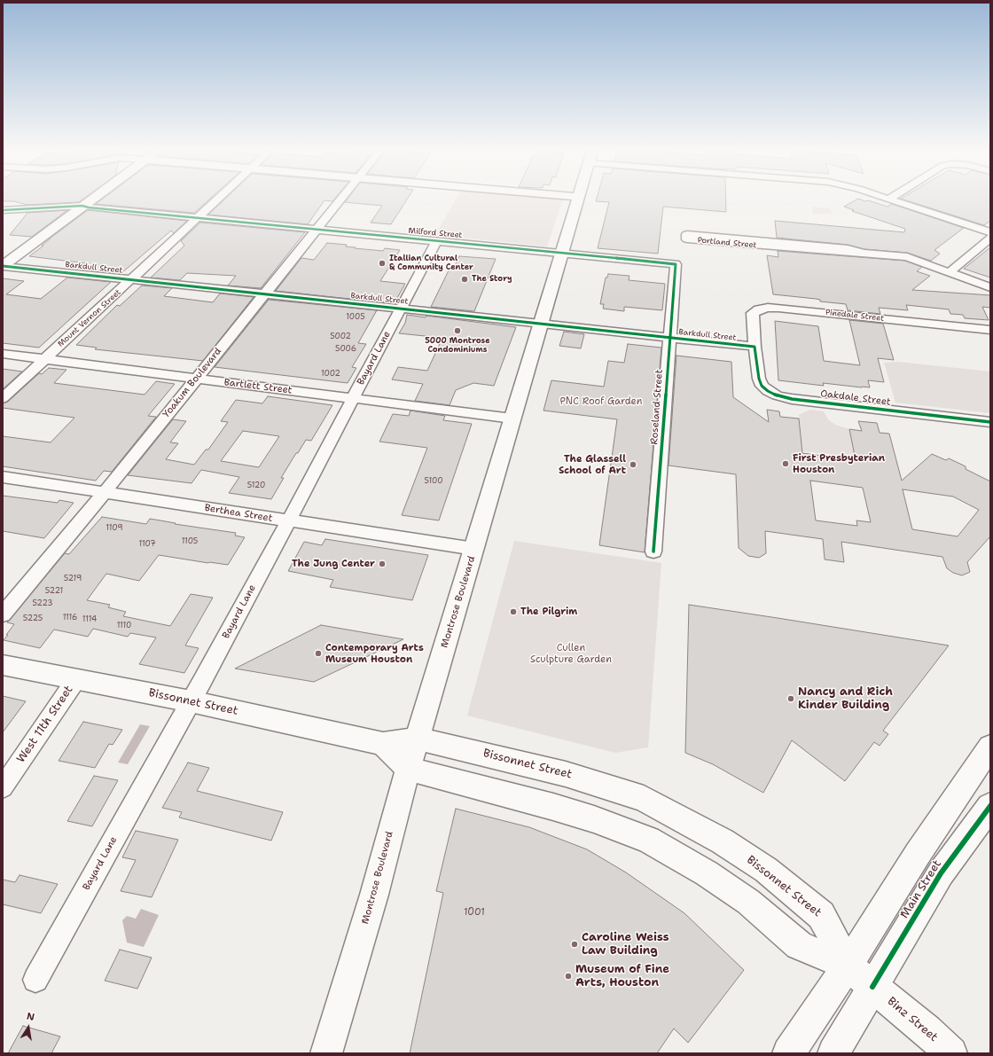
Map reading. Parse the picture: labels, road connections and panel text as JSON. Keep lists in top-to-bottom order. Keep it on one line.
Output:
{"streets":{"main road":["Montrose Boulevard","Bissonnet Street","Main Street","Binz Street"],"street":["Milford Street","Portland Street","Barkdull Street","Pinedale Street","Mount Vernon Street","Bayard Lane","Yoakum Boulevard","Bartlett Street","Oakdale Street","Roseland Street","Berthea Street","West 11th Street"]},"crossings":[["Milford Street","Mount Vernon Street"],["Milford Street","Bayard Lane"],["Milford Street","Yoakum Boulevard"],["Milford Street","Roseland Street"],["Milford Street","Montrose Boulevard"],["Barkdull Street","Pinedale Street"],["Barkdull Street","Mount Vernon Street"],["Barkdull Street","Bayard Lane"],["Barkdull Street","Yoakum Boulevard"],["Barkdull Street","Oakdale Street"],["Barkdull Street","Roseland Street"],["Barkdull Street","Montrose Boulevard"],["Pinedale Street","Oakdale Street"],["Mount Vernon Street","Bartlett Street"],["Bayard Lane","Bartlett Street"],["Bayard Lane","Berthea Street"],["Bayard Lane","Bissonnet Street"],["Yoakum Boulevard","Bartlett Street"],["Yoakum Boulevard","Berthea Street"],["Bartlett Street","Montrose Boulevard"],["Berthea Street","Montrose Boulevard"],["Montrose Boulevard","Bissonnet Street"],["Bissonnet Street","West 11th Street"],["Bissonnet Street","Binz Street"],["Main Street","Binz Street"]],"parks":["PNC Roof Garden","Cullen Sculpture Garden"],"places":["Itallian Cultural & Community Center","The Story","5000 Montrose Condominiums","First Presbyterian Houston","The Glassell School of Art","The Jung Center","The Pilgrim","Contemporary Arts Museum Houston","Nancy and Rich Kinder Building","Caroline Weiss Law Building","Museum of Fine Arts, Houston"],"house_numbers":["1005","5002","5006","1002","5100","5120","1109","1105","1107","5219","5221","5223","1116","5225","1114","1110","1001"],"north":"top"}
